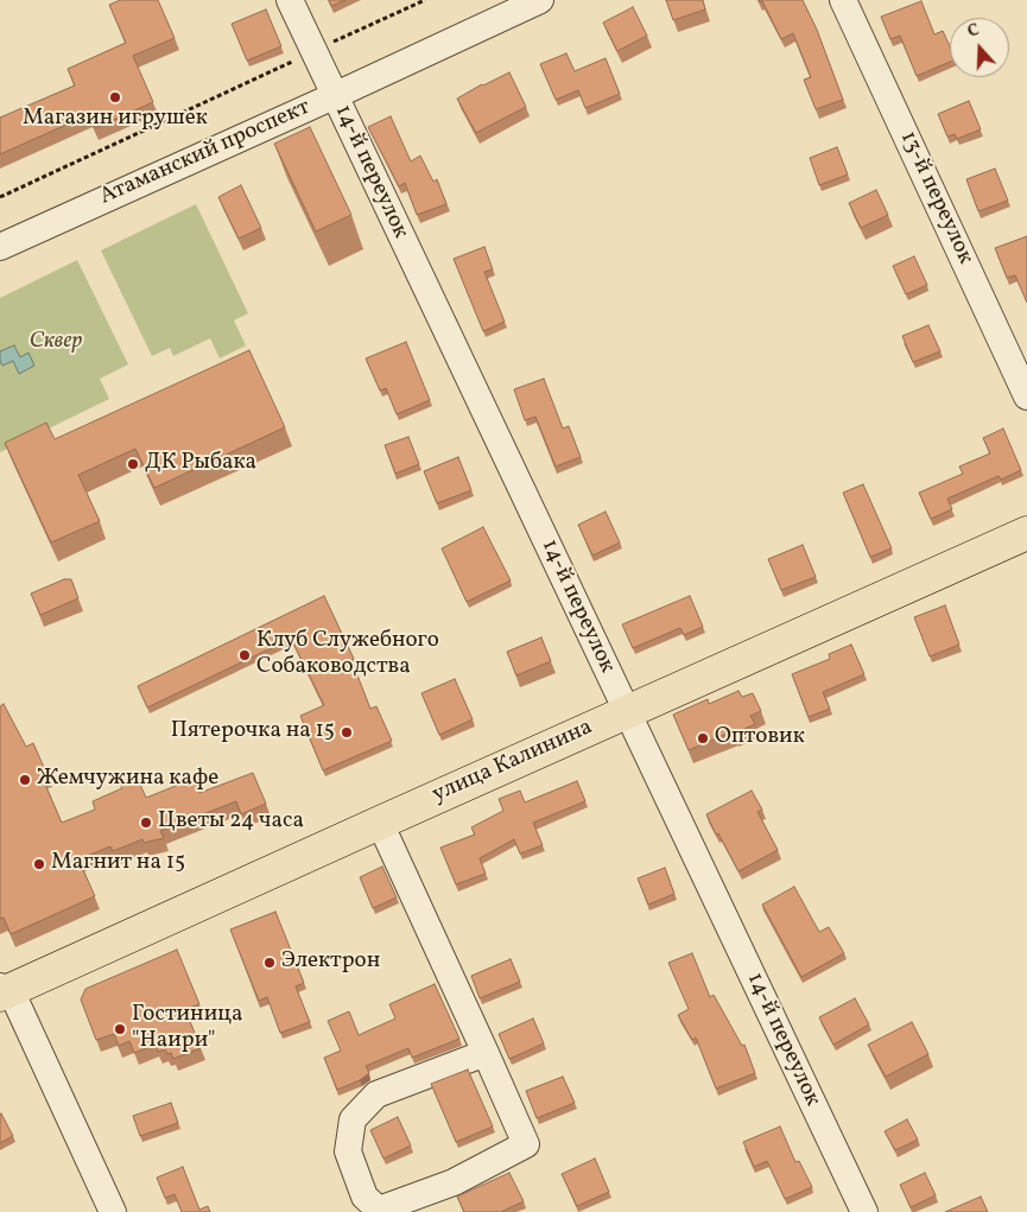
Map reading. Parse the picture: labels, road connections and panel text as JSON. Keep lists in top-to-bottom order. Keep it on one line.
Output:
{"streets":{"main road":["улица Калинина"],"street":["Атаманский проспект","14-й переулок","13-й переулок"]},"crossings":[["Атаманский проспект","14-й переулок"],["14-й переулок","улица Калинина"]],"parks":["Сквер"],"places":["Магазин игрушек","ДК Рыбака","Клуб Служебного Собаководства","Пятерочка на 15","Оптовик","Жемчужина кафе","Цветы 24 часа","Магнит на 15","Электрон","Гостиница \"Наири\""],"north":"top"}
